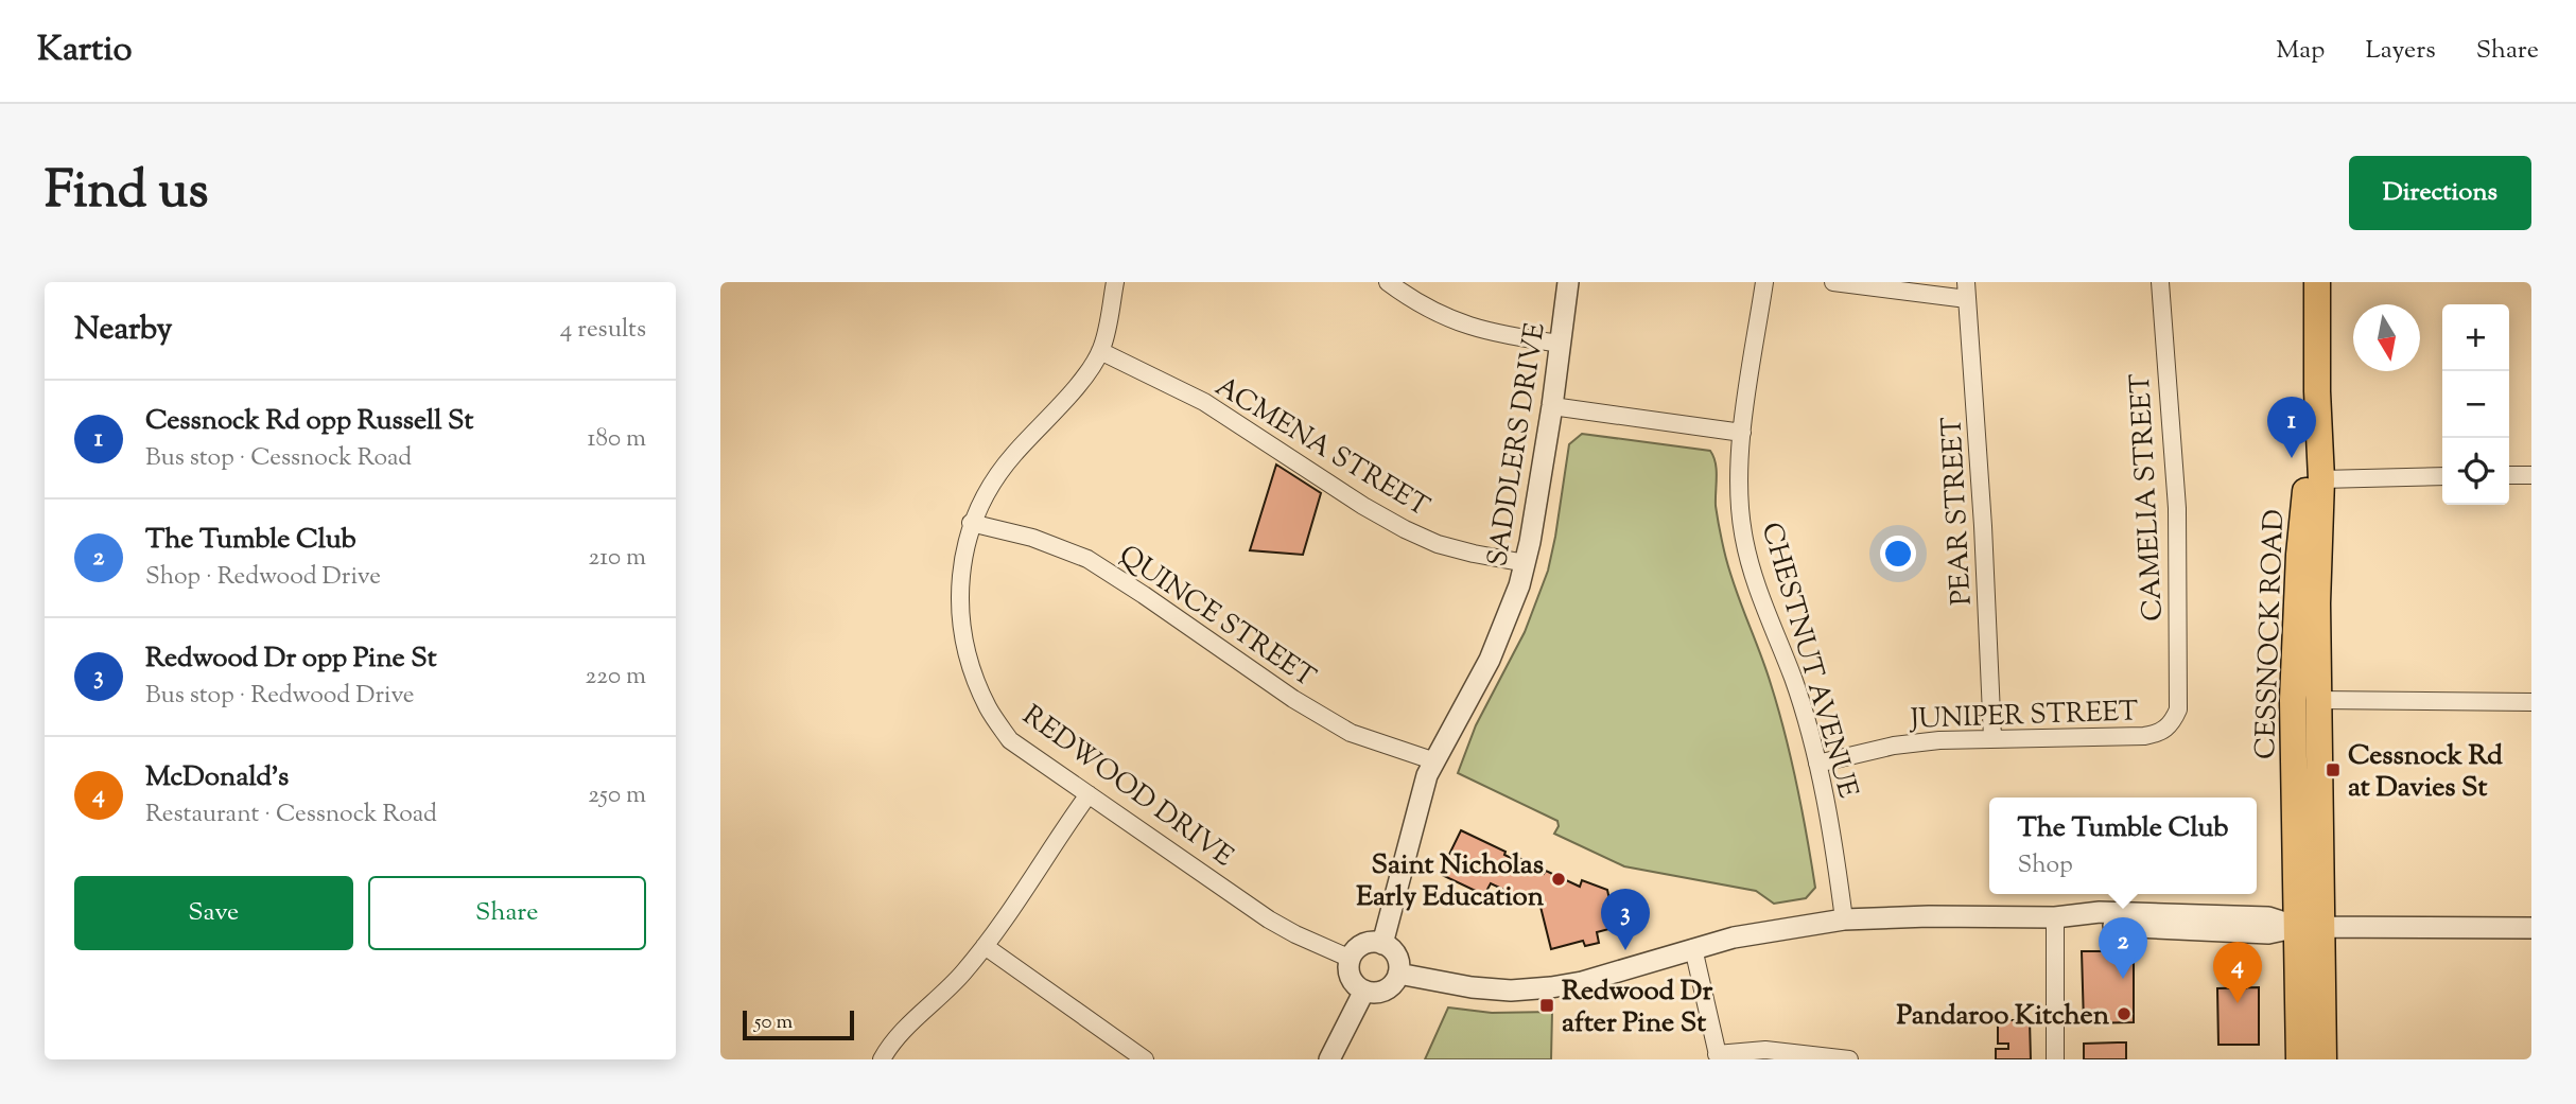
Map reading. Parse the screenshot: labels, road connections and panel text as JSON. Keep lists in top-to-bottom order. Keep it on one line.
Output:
{"streets":{"main road":["CESSNOCK ROAD"],"street":["SADDLERS DRIVE","ACMENA STREET","CAMELIA STREET","PEAR STREET","QUINCE STREET","CHESTNUT AVENUE","JUNIPER STREET","REDWOOD DRIVE"]},"crossings":[["SADDLERS DRIVE","ACMENA STREET"],["SADDLERS DRIVE","QUINCE STREET"],["SADDLERS DRIVE","REDWOOD DRIVE"],["ACMENA STREET","REDWOOD DRIVE"],["CAMELIA STREET","JUNIPER STREET"],["PEAR STREET","JUNIPER STREET"],["QUINCE STREET","REDWOOD DRIVE"],["CHESTNUT AVENUE","JUNIPER STREET"]],"places":{"transit":["Cessnock Rd at Davies St","Redwood Dr after Pine St"],"other":["Saint Nicholas Early Education","Pandaroo Kitchen"]},"scale_bar":"50 m","north":"bottom","page":{"header":"Kartio","nav":["Map","Layers","Share"],"title":"Find us","buttons":["Directions",["Save","Share"]],"heading":["Nearby","4 results"],"map_buttons":["+","−"],"list":[{"mark":"1","name":"Cessnock Rd opp Russell St","note":"Bus stop · Cessnock Road","value":"180 m"},{"mark":"2","name":"The Tumble Club","note":"Shop · Redwood Drive","value":"210 m"},{"mark":"3","name":"Redwood Dr opp Pine St","note":"Bus stop · Redwood Drive","value":"220 m"},{"mark":"4","name":"McDonald's","note":"Restaurant · Cessnock Road","value":"250 m"}],"pins":["1","3","2","4"],"popup":["The Tumble Club","Shop"],"scale":"50 m"}}
